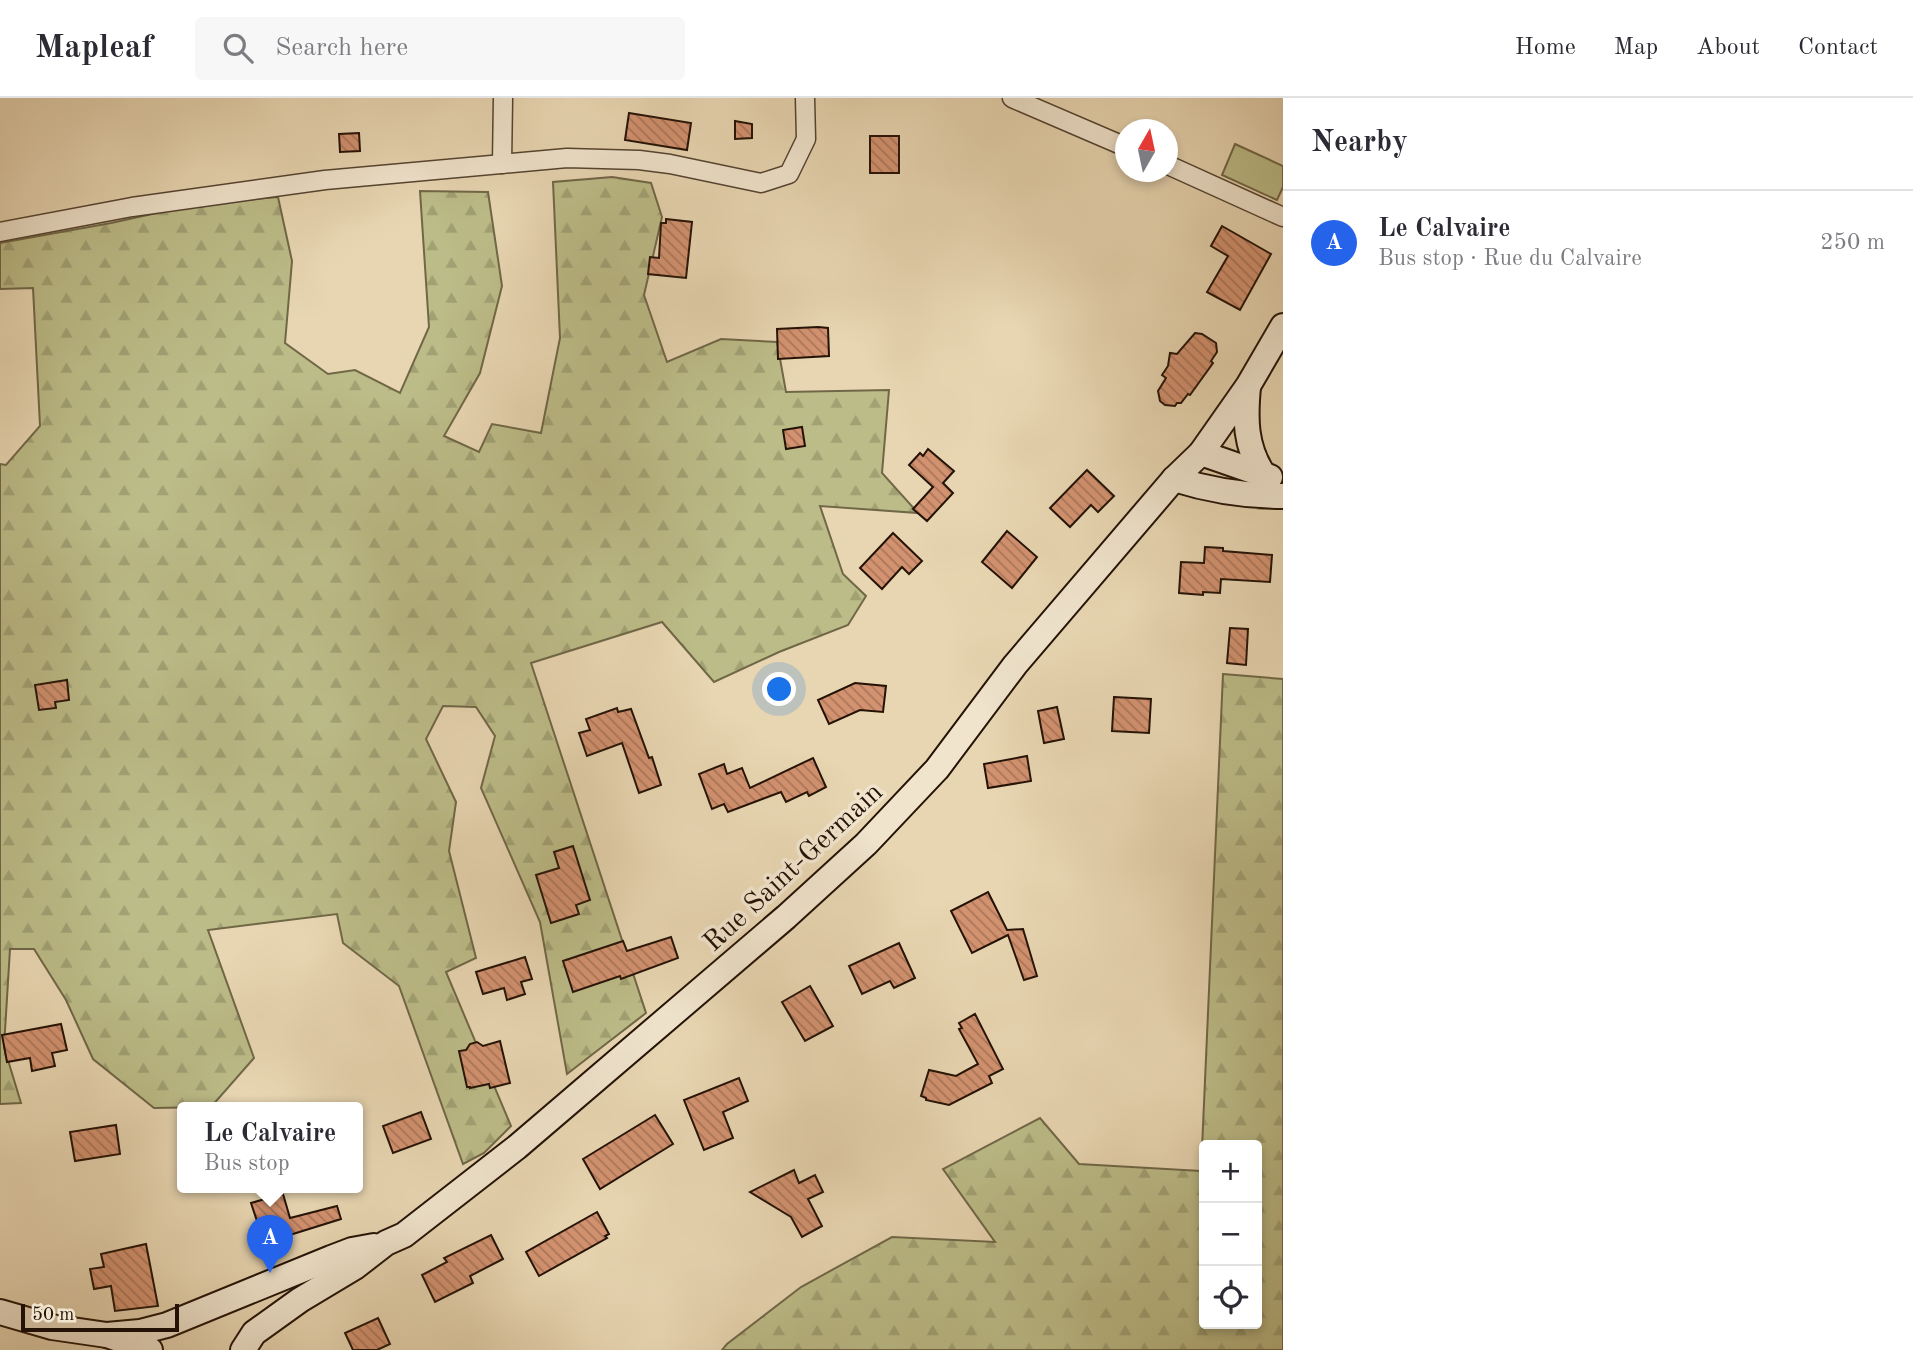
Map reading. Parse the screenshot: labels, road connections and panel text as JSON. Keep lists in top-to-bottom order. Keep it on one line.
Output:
{"streets":{"street":["Rue Saint-Germain"]},"scale_bar":"50 m","north":"top","page":{"header":"Mapleaf","search":"Search here","nav":["Home","Map","About","Contact"],"heading":"Nearby","list":[{"mark":"A","name":"Le Calvaire","note":"Bus stop · Rue du Calvaire","value":"250 m"}],"popup":["Le Calvaire","Bus stop"],"map_buttons":["+","−"],"pins":"A","scale":"50 m"}}
